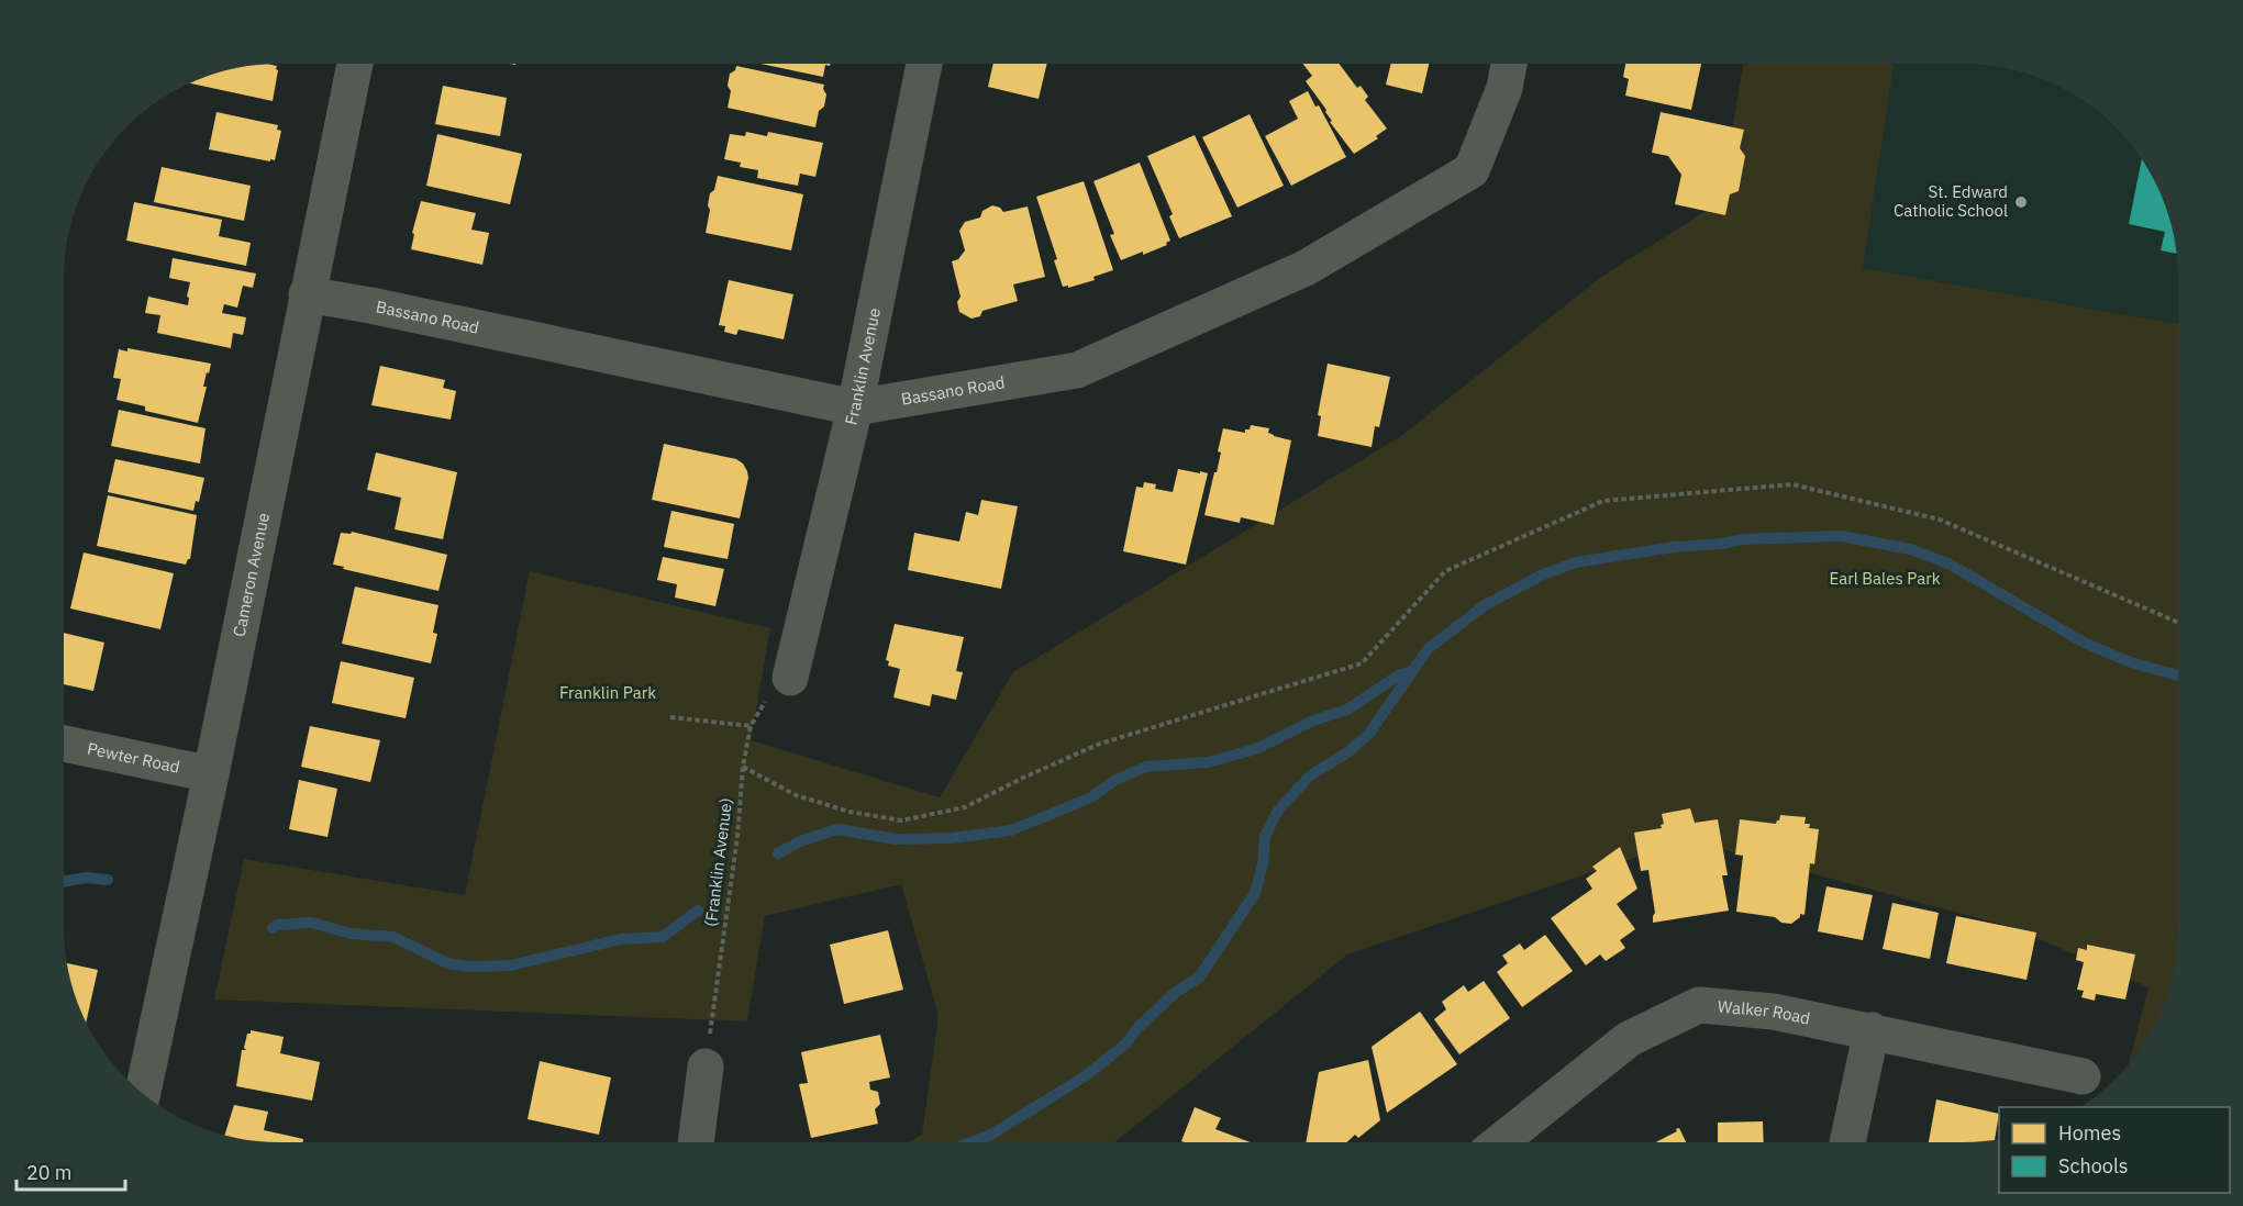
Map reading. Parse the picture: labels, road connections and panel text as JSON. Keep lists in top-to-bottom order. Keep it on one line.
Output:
{"streets":{"street":["Bassano Road","Franklin Avenue","Cameron Avenue","Pewter Road","Walker Road"],"path":["(Franklin Avenue)"]},"crossings":[["Bassano Road","Franklin Avenue"],["Bassano Road","Cameron Avenue"],["Franklin Avenue","(Franklin Avenue)"],["Cameron Avenue","Pewter Road"]],"parks":["Earl Bales Park","Franklin Park"],"places":["St. Edward Catholic School"],"legend":["Homes","Schools"],"scale_bar":"20 m"}
